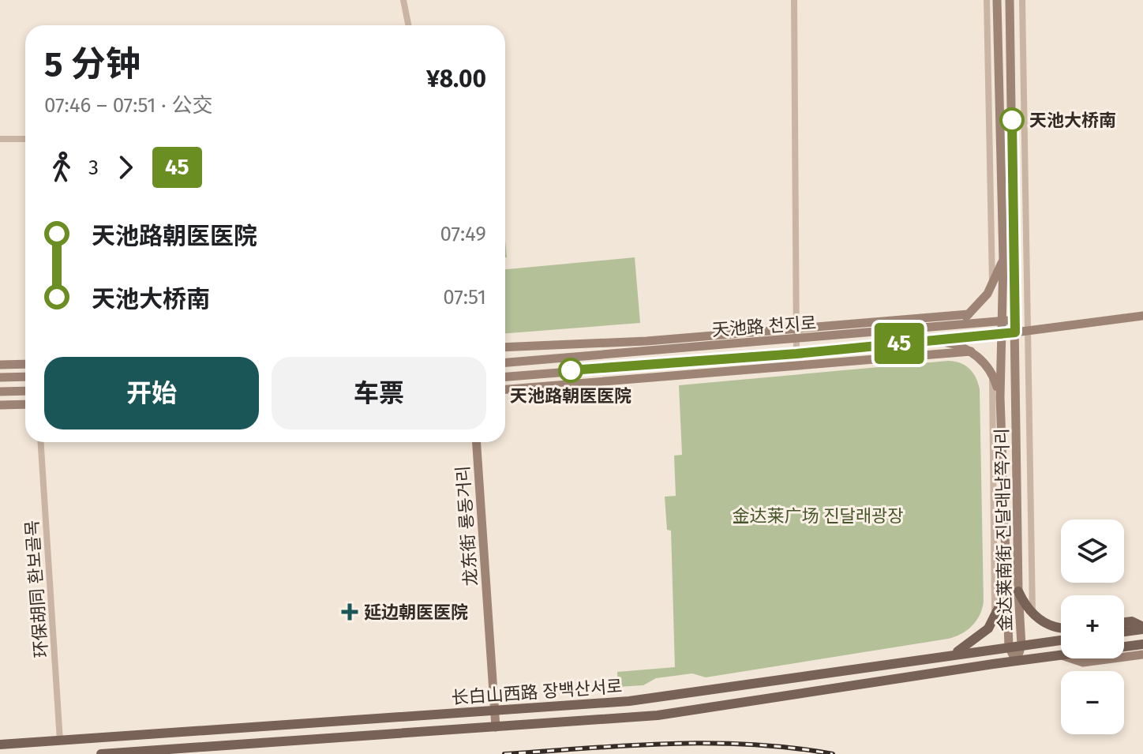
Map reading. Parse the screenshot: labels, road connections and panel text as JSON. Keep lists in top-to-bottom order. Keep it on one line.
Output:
{"streets":{"main road":["天池路 천지로","龙东街 룡동거리","金达莱南街 진달래남쪽거리","长白山西路 장백산서로"],"street":["环保胡同 환보골목"]},"crossings":[["天池路 천지로","金达莱南街 진달래남쪽거리"],["龙东街 룡동거리","长白山西路 장백산서로"],["金达莱南街 진달래남쪽거리","长白山西路 장백산서로"],["环保胡同 환보골목","长白山西路 장백산서로"]],"parks":["金达莱广场 진달래광장"],"places":{"other":["天池大桥南","天池路朝医医院"],"health":["延边朝医医院"]},"lines":["bus line 45"],"page":{"on_map":"45","heading":["5 分钟","07:46 – 07:51 · 公交","¥8.00"],"legs":["3","45"],"list":[{"name":"天池路朝医医院","value":"07:49"},{"name":"天池大桥南","value":"07:51"}],"buttons":["开始","车票"],"map_buttons":["+","−"]}}
